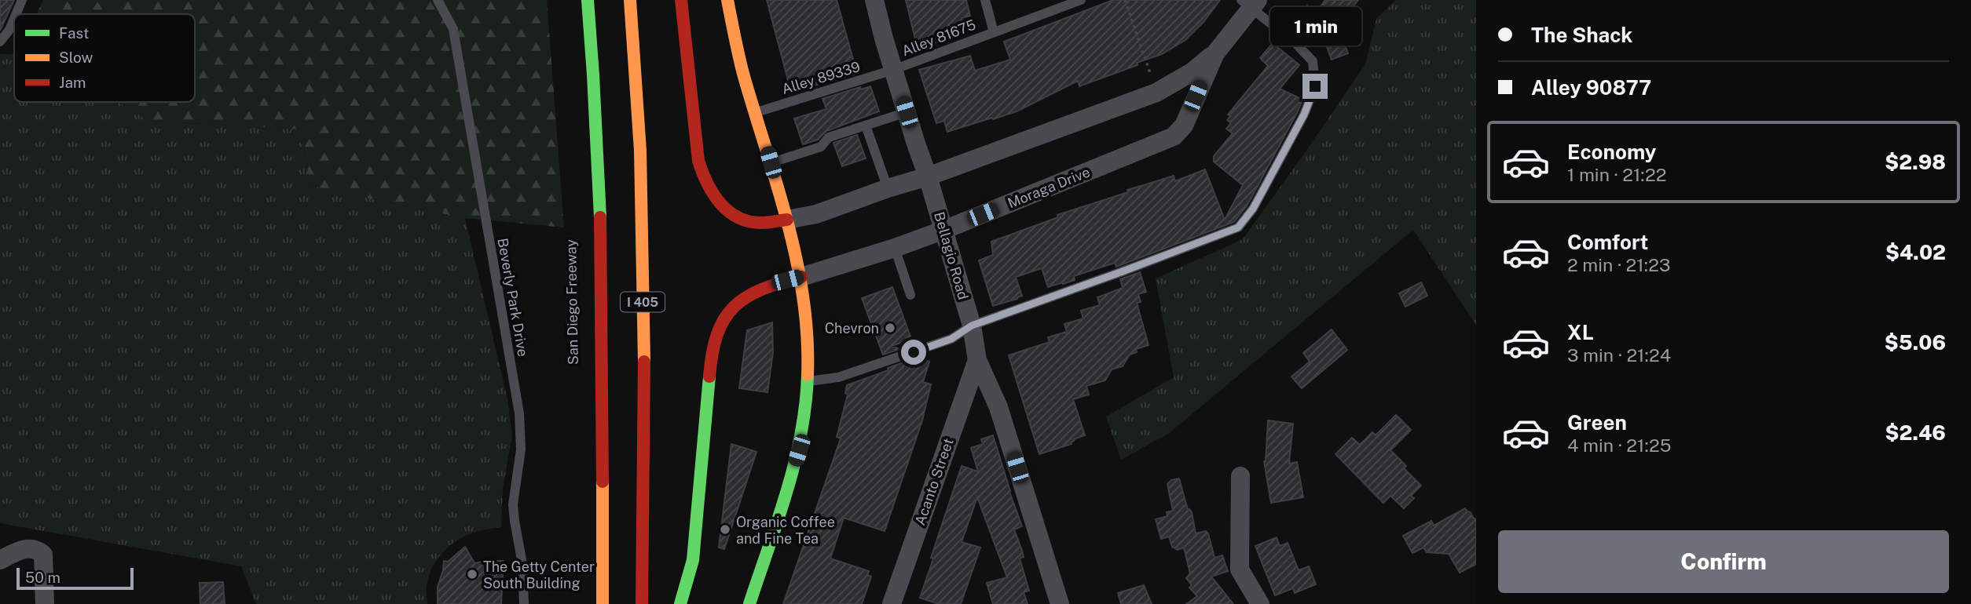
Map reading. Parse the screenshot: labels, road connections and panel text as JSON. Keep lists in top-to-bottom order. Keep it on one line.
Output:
{"streets":{"main road":["I 405"],"street":["Moraga Drive","Bellagio Road","Acanto Street"],"lane":["Alley 81675","Alley 89339","Beverly Park Drive"]},"crossings":[["Alley 81675","Alley 89339"],["Alley 81675","Bellagio Road"],["Alley 89339","Bellagio Road"],["Moraga Drive","Bellagio Road"],["Bellagio Road","Acanto Street"]],"places":["Chevron","Organic Coffee and Fine Tea","The Getty Center South Building"],"legend":["Fast","Slow","Jam"],"scale_bar":"50 m","page":{"banner":["The Shack","Alley 90877"],"bubble":"1 min","list":[{"name":"Economy","note":"1 min · 21:22","value":"$2.98"},{"name":"Comfort","note":"2 min · 21:23","value":"$4.02"},{"name":"XL","note":"3 min · 21:24","value":"$5.06"},{"name":"Green","note":"4 min · 21:25","value":"$2.46"}],"buttons":"Confirm","scale":"50 m"}}
